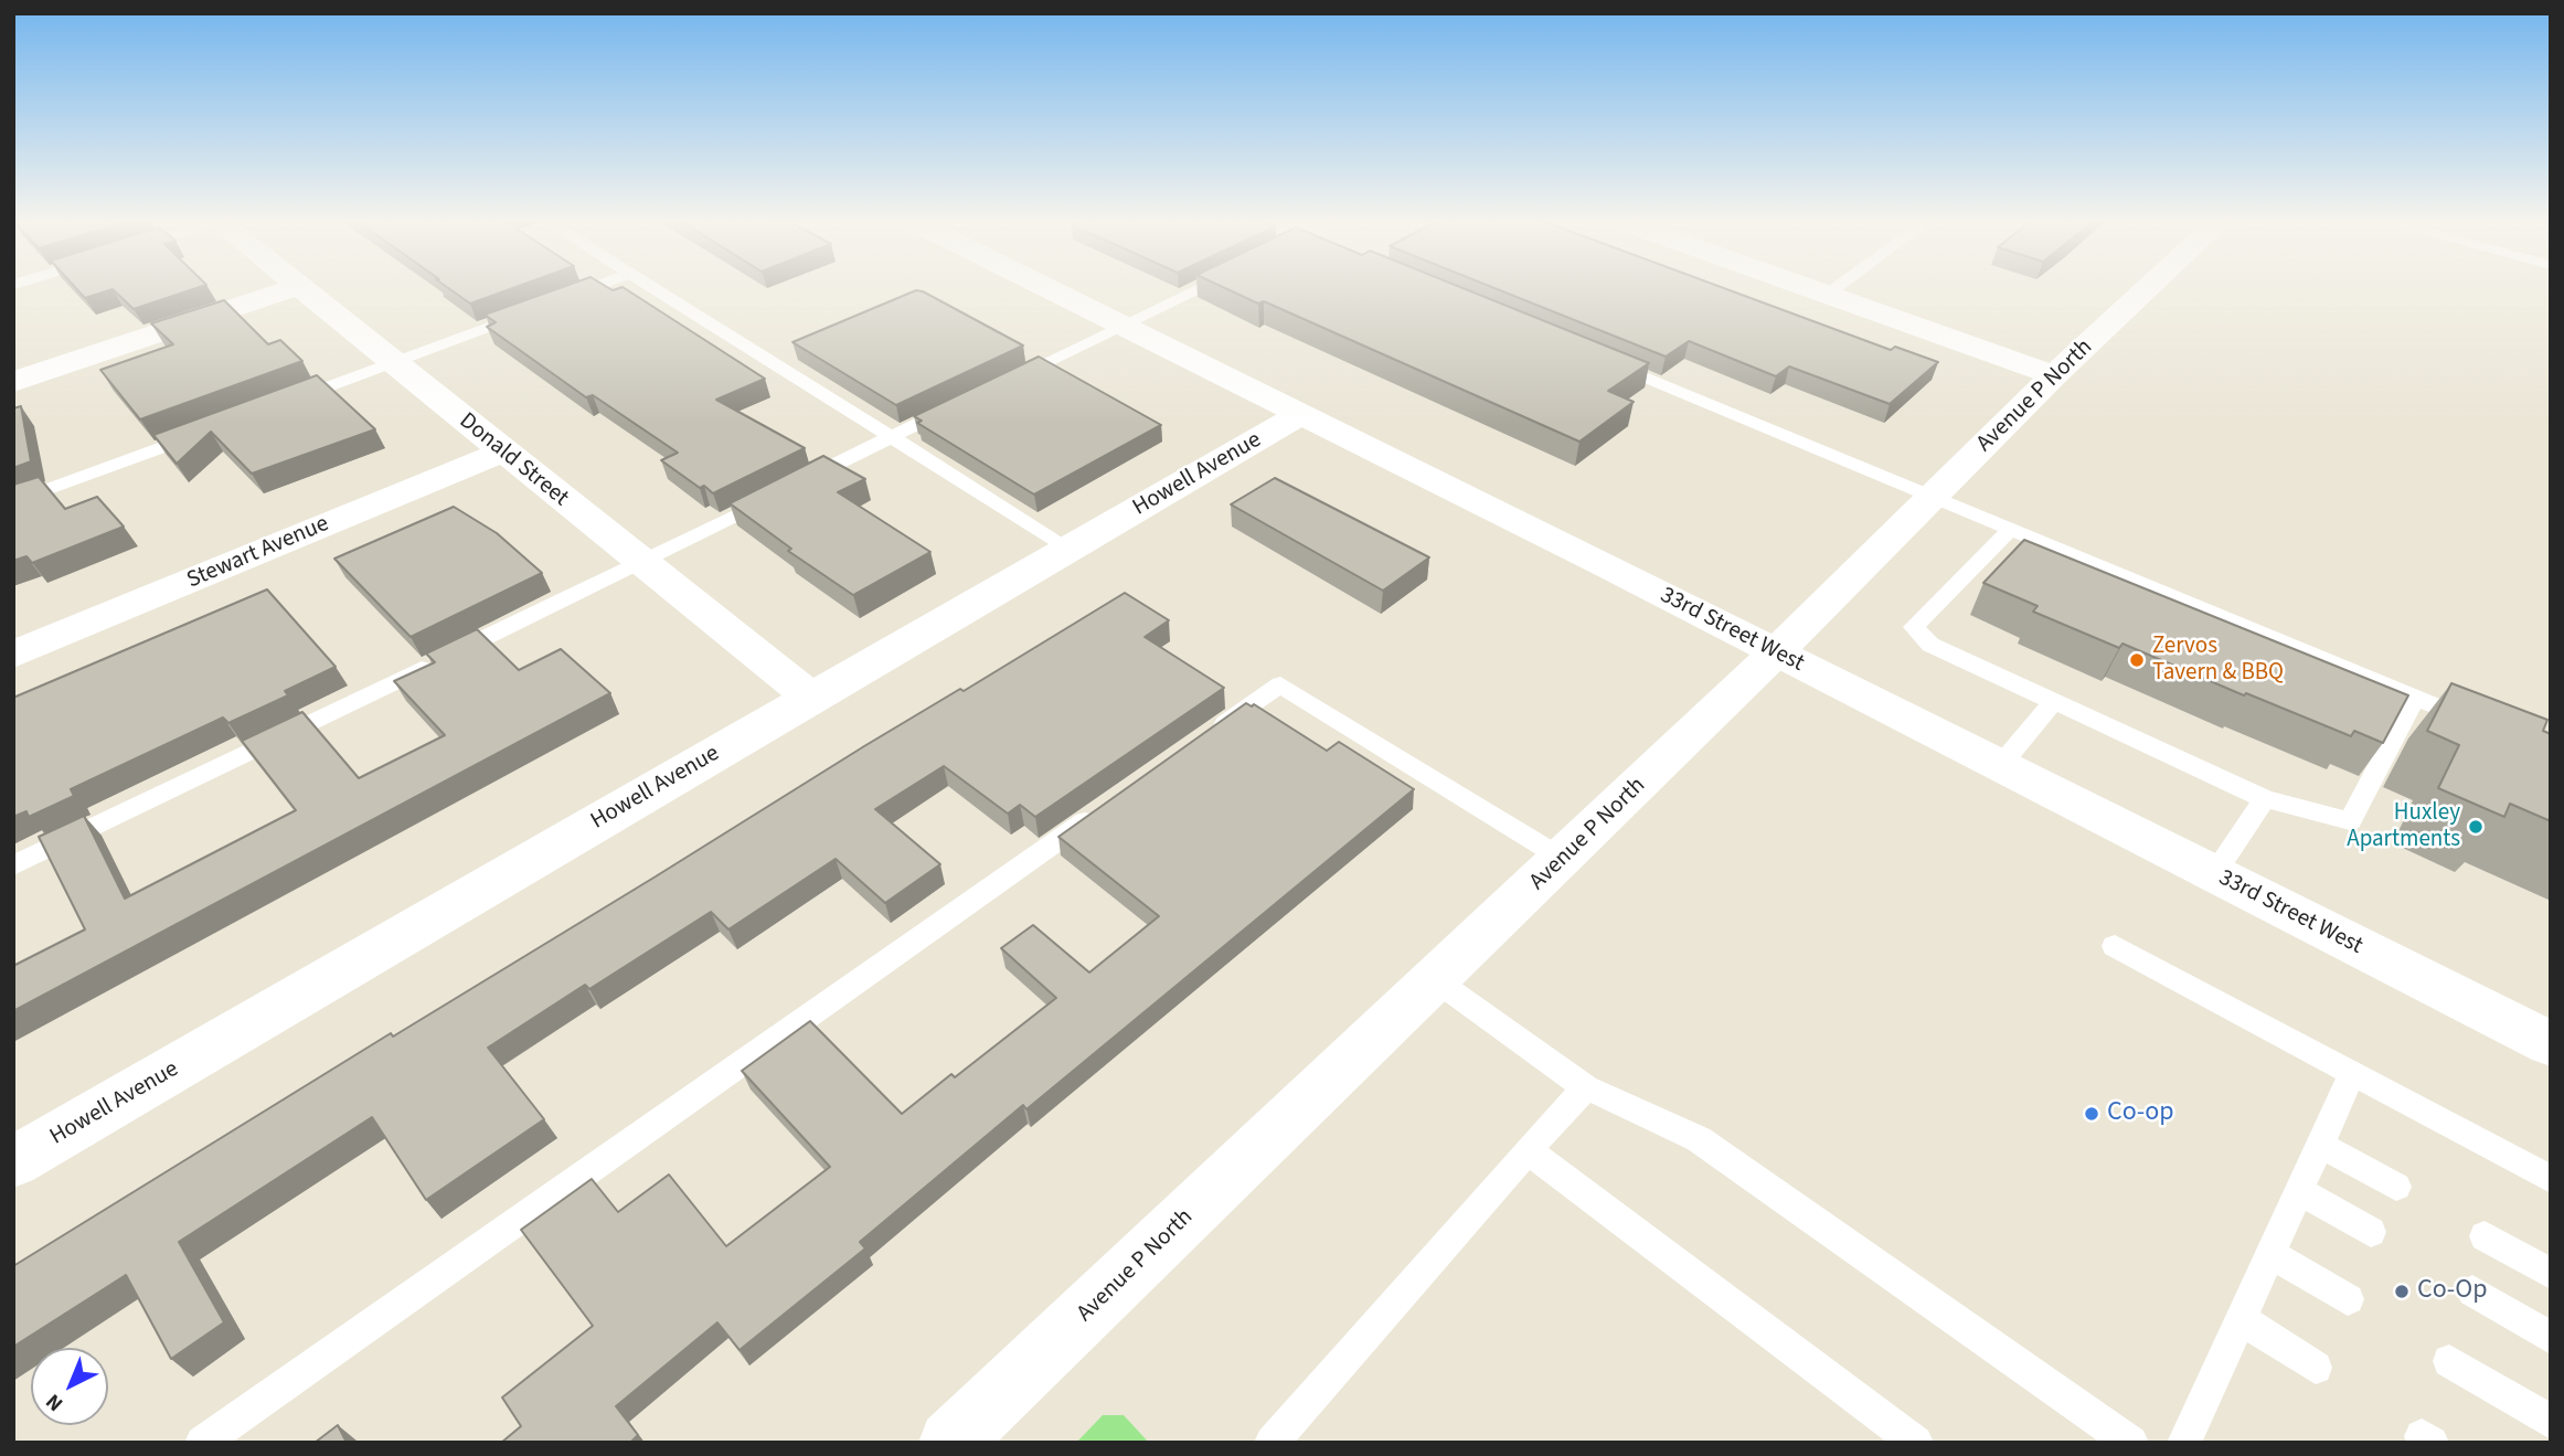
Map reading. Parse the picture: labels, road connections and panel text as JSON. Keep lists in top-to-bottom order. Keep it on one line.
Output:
{"streets":{"street":["Avenue P North","Donald Street","Howell Avenue","Stewart Avenue","33rd Street West"]},"crossings":[["Avenue P North","33rd Street West"],["Donald Street","Howell Avenue"],["Donald Street","Stewart Avenue"],["Howell Avenue","33rd Street West"]],"places":["Zervos Tavern & BBQ","Huxley Apartments","Co-op","Co-Op"],"north":"bottom left"}
